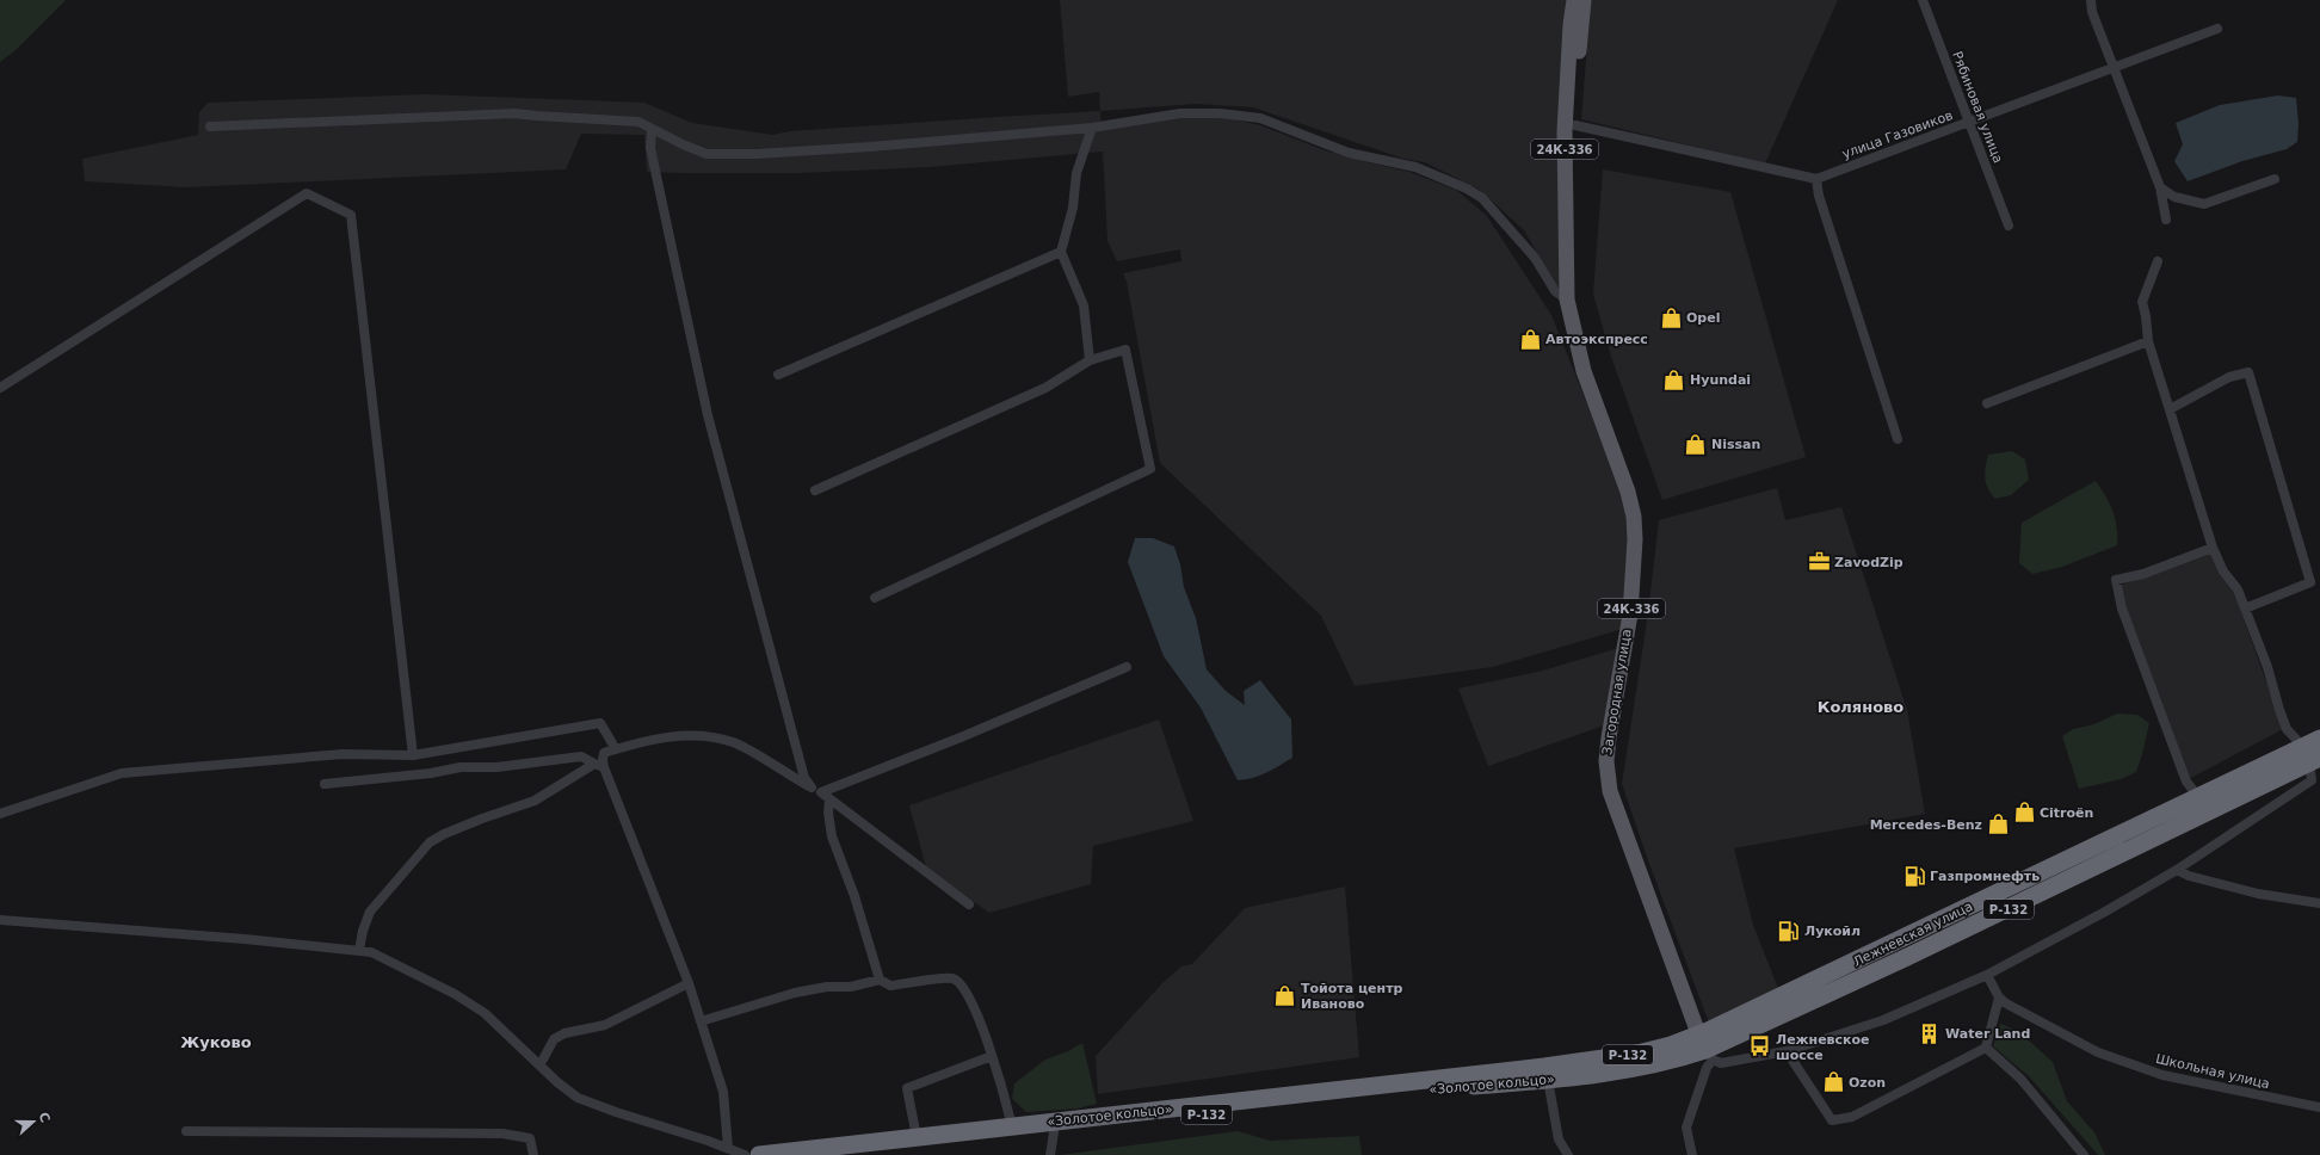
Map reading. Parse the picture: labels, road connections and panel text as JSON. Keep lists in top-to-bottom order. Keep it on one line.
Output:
{"streets":{"highway":["Р-132","Лежневская улица","«Золотое кольцо»"],"main road":["24К-336","Загородная улица"],"street":["Рябиновая улица","улица Газовиков","Школьная улица"]},"crossings":[["Рябиновая улица","улица Газовиков"],["24К-336","Загородная улица"],["Загородная улица","Лежневская улица"],["Лежневская улица","«Золотое кольцо»"]],"districts":["Коляново","Жуково"],"places":{"shop":["Opel","Автоэкспресс","Hyundai","Nissan","Citroën","Mercedes-Benz","Тойота центр Иваново","Ozon"],"office":["ZavodZip"],"fuel station":["Газпромнефть","Лукойл"],"building":["Water Land"],"bus stop":["Лежневское шоссе"]},"north":"right"}
